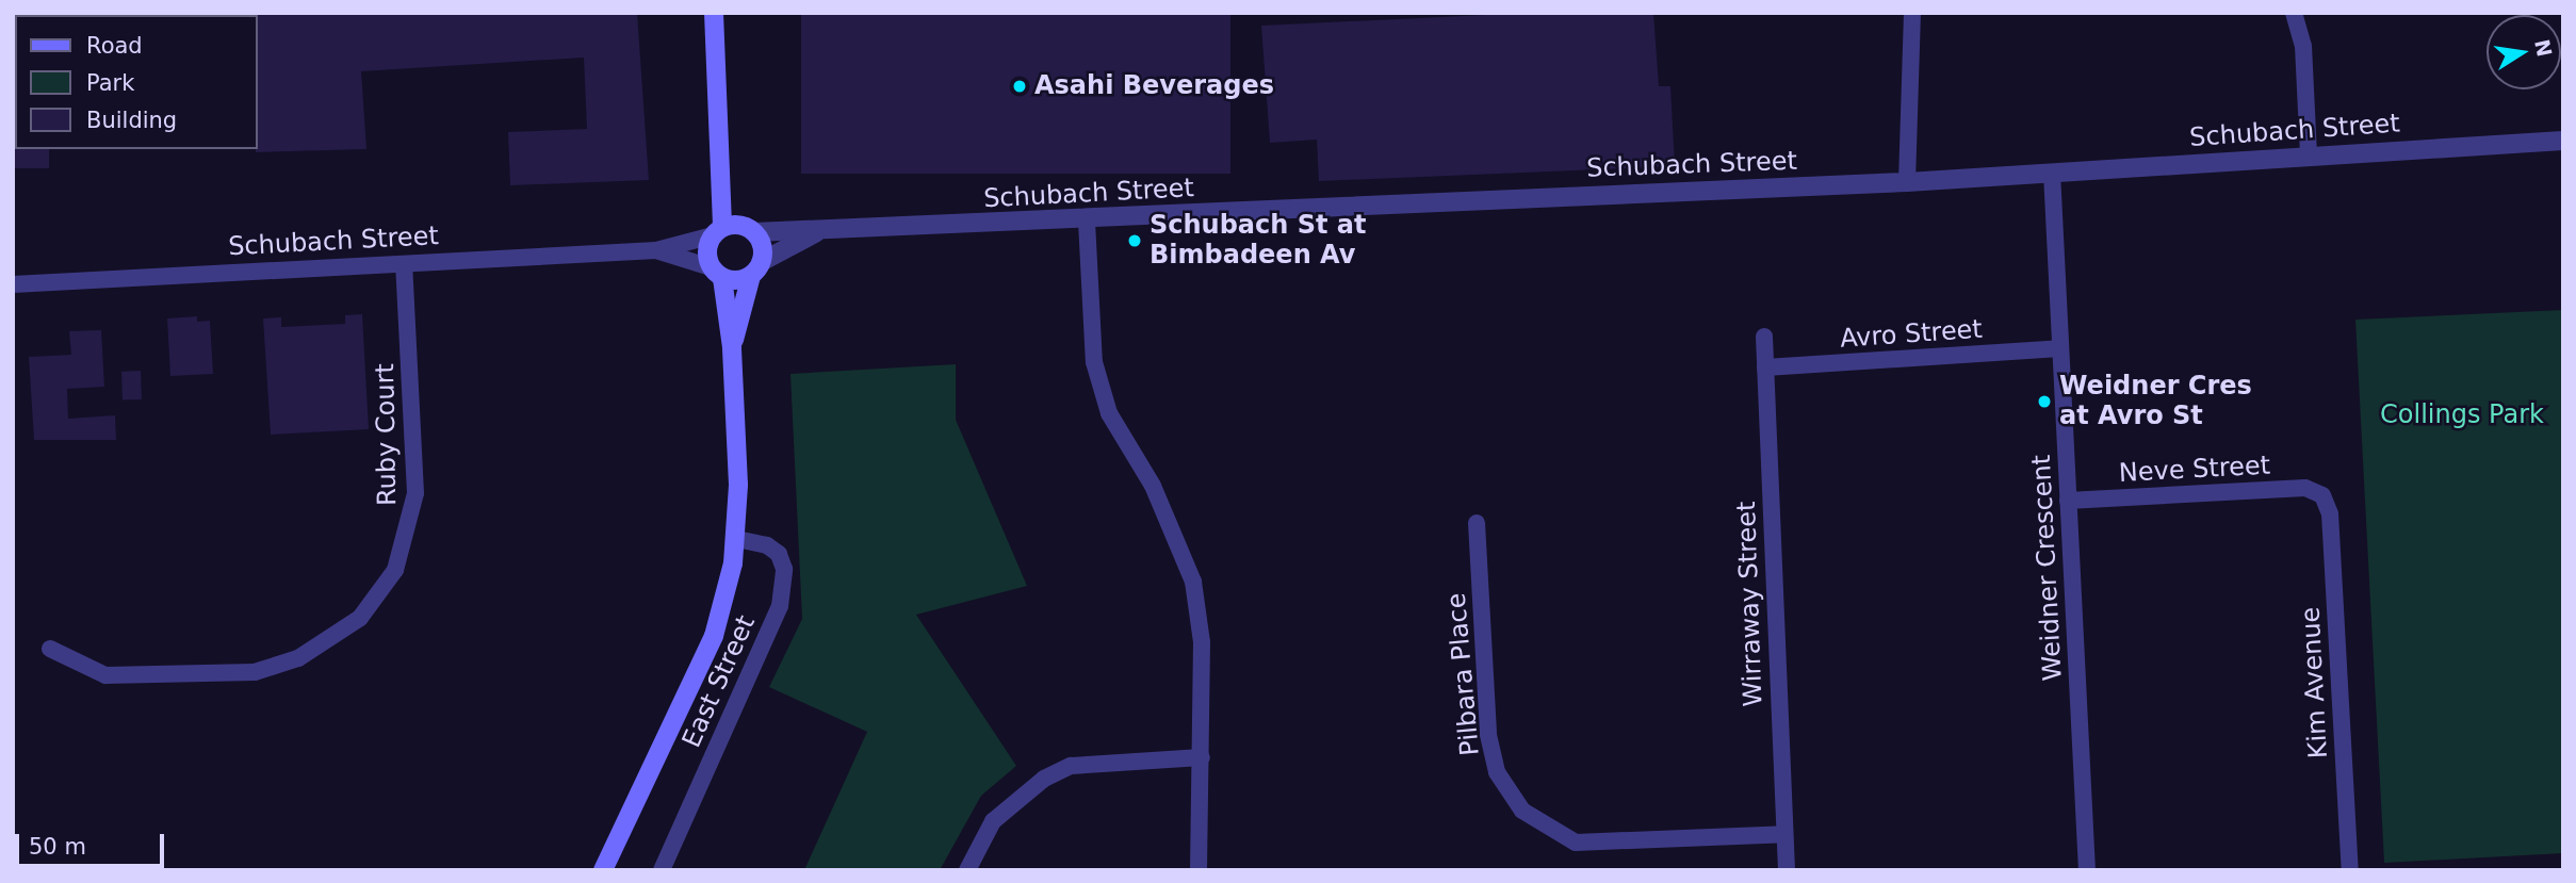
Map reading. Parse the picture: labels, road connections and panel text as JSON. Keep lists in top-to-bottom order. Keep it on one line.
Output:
{"streets":{"main road":["East Street"],"street":["Schubach Street","Avro Street","Ruby Court","Neve Street","Weidner Crescent","Wirraway Street","Pilbara Place","Kim Avenue"]},"crossings":[["Schubach Street","Ruby Court"],["Schubach Street","Weidner Crescent"],["Schubach Street","East Street"],["Avro Street","Weidner Crescent"],["Avro Street","Wirraway Street"],["Neve Street","Weidner Crescent"],["Neve Street","Kim Avenue"],["Wirraway Street","Pilbara Place"]],"parks":["Collings Park"],"places":["Asahi Beverages","Schubach St at Bimbadeen Av","Weidner Cres at Avro St"],"legend":["Road","Park","Building"],"scale_bar":"50 m","north":"right"}
